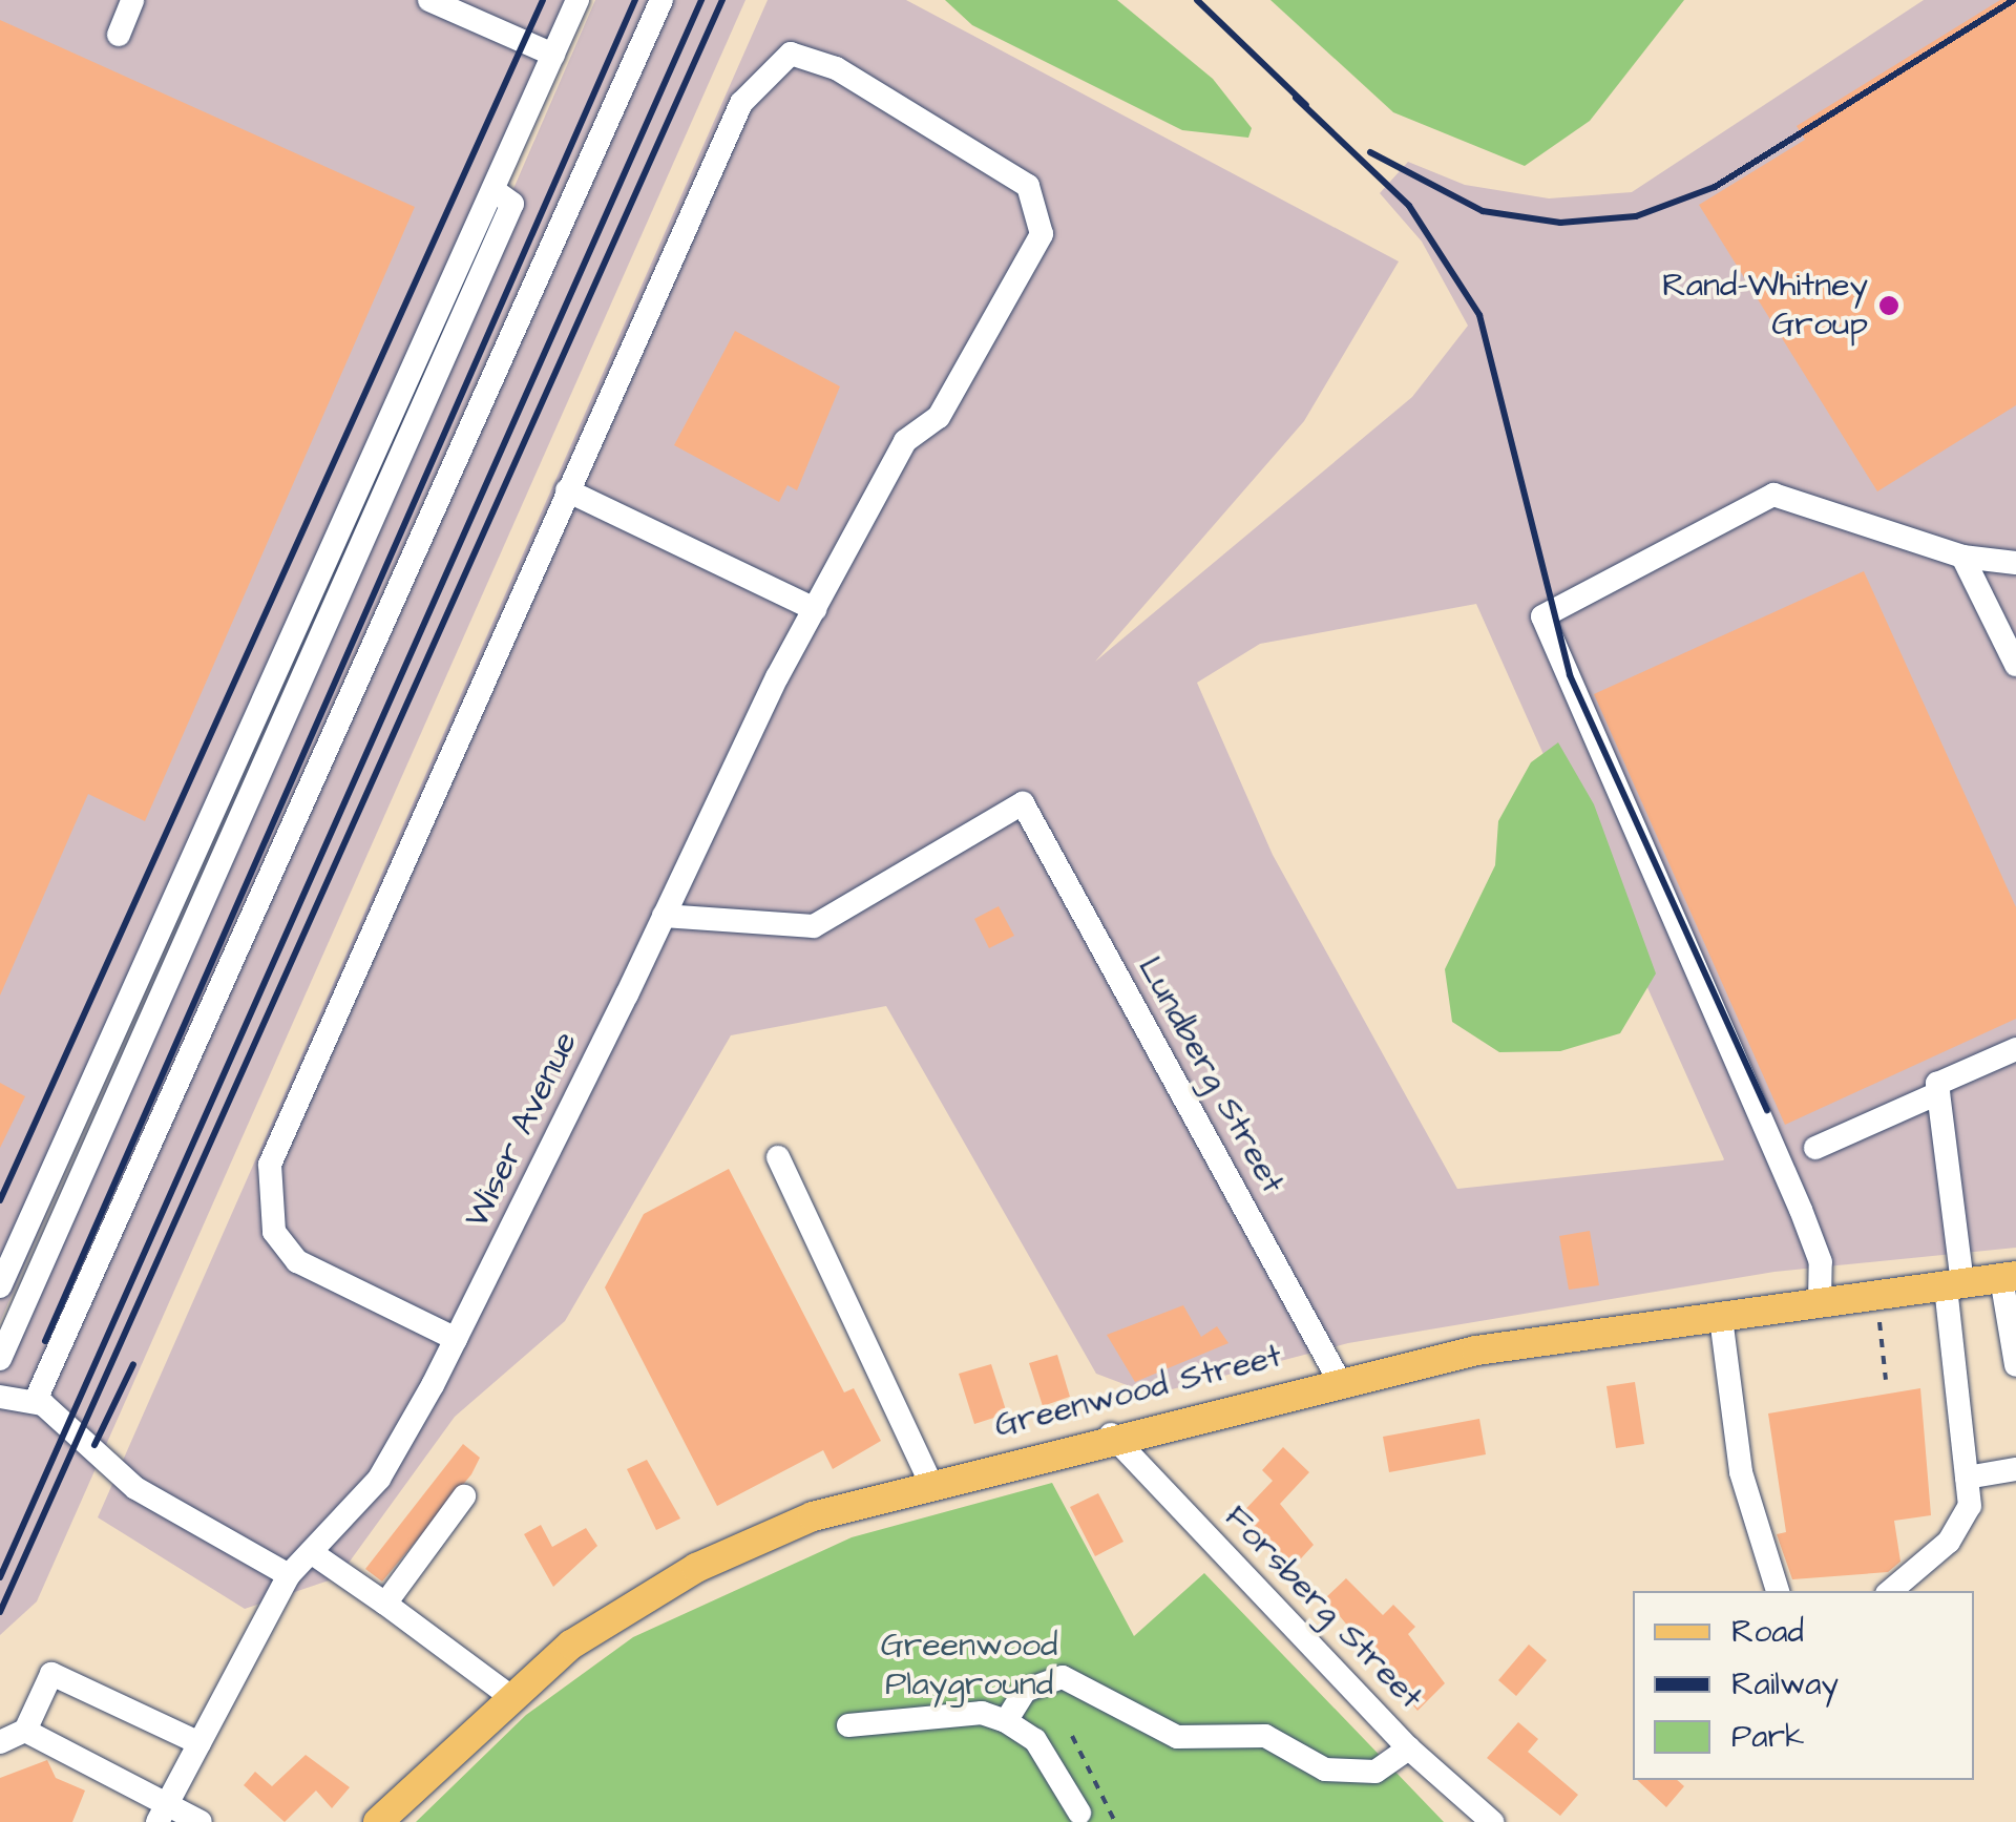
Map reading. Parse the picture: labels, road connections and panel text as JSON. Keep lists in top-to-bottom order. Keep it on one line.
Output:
{"streets":{"main road":["Greenwood Street"],"street":["Lundberg Street","Wiser Avenue","Forsberg Street"]},"crossings":[["Lundberg Street","Wiser Avenue"],["Lundberg Street","Greenwood Street"],["Greenwood Street","Forsberg Street"]],"parks":["Greenwood Playground"],"places":["Rand-Whitney Group"],"legend":["Road","Railway","Park"]}
